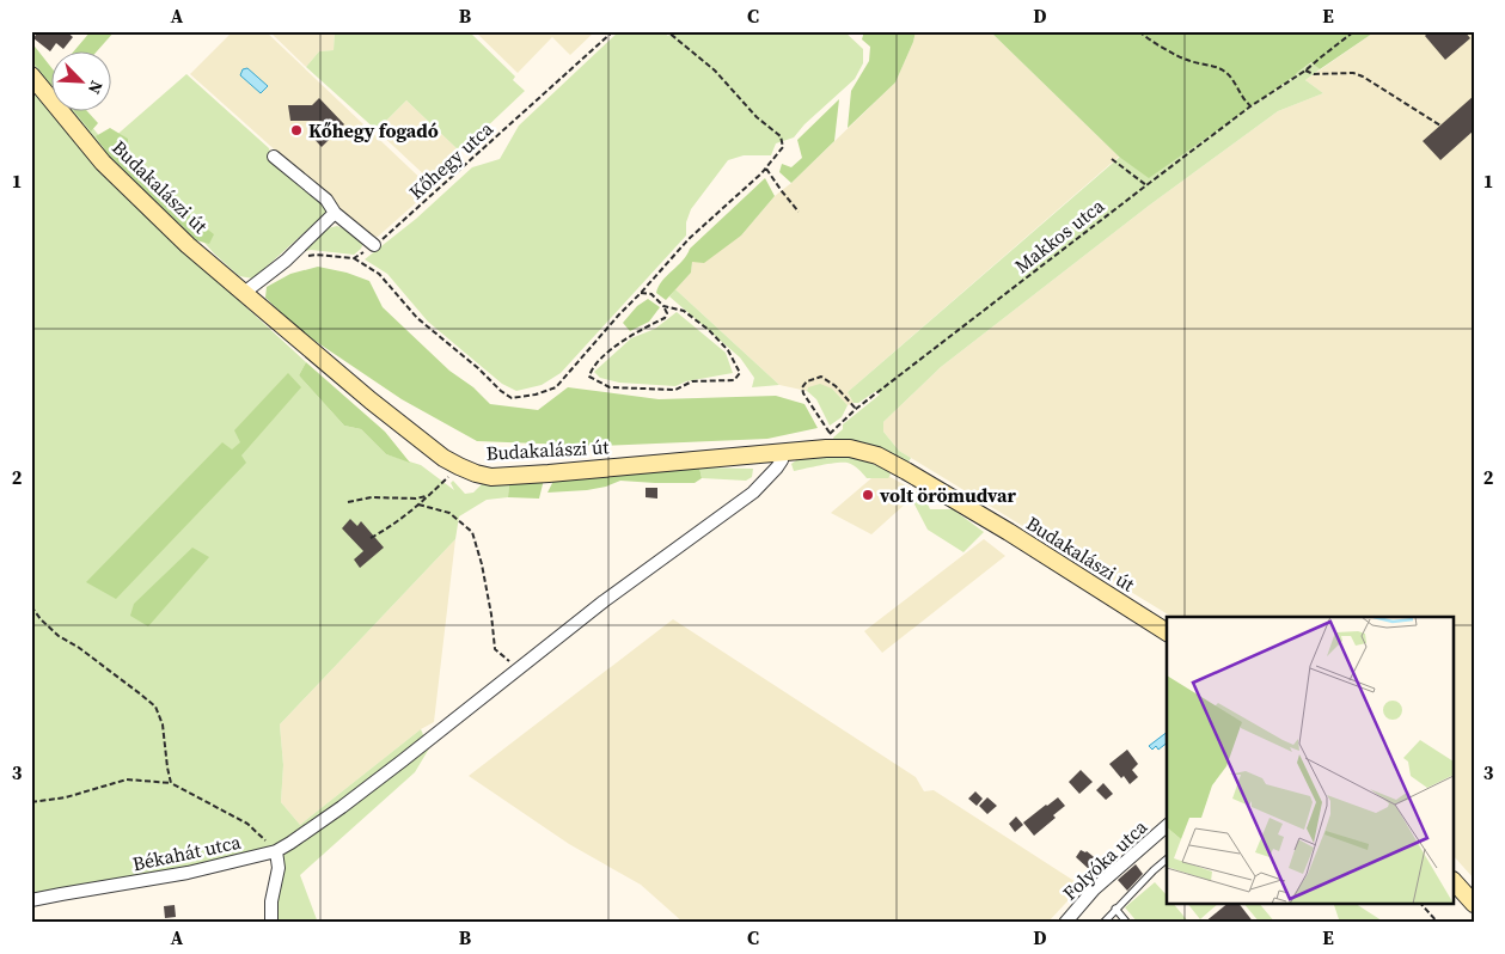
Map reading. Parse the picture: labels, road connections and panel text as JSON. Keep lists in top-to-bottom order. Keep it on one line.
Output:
{"streets":{"main road":["Budakalászi út"],"street":["Békahát utca","Folyóka utca"],"path":["Kőhegy utca","Makkos utca"]},"crossings":[["Budakalászi út","Makkos utca"],["Budakalászi út","Békahát utca"]],"places":["Kőhegy fogadó","volt örömudvar"],"north":"bottom right","grid":{"columns":["A","B","C","D","E"],"rows":["1","2","3"]}}
